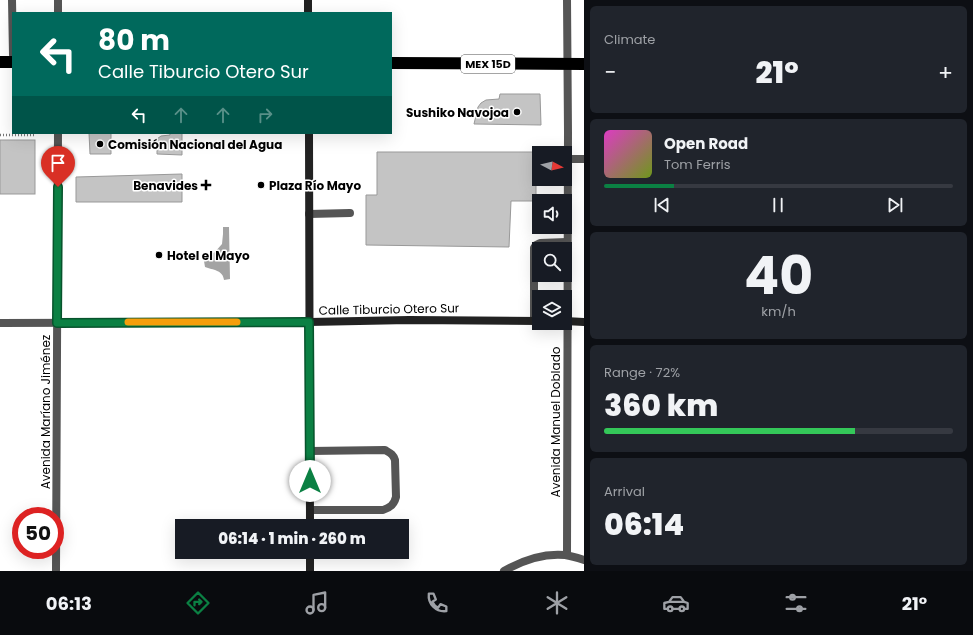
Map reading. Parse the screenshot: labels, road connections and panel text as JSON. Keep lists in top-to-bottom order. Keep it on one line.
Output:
{"streets":{"highway":["MEX 15D"],"main road":["Calle Tiburcio Otero Sur"],"street":["Avenida Maríano Jiménez","Avenida Manuel Doblado"]},"crossings":[["MEX 15D","Avenida Manuel Doblado"],["Calle Tiburcio Otero Sur","Avenida Maríano Jiménez"]],"places":{"other":["Sushiko Navojoa","Comisión Nacional del Agua","Plaza Río Mayo","Hotel el Mayo"],"health":["Benavides"]},"north":"right","page":{"tile":["Climate",["40","km/h"],["Range · 72%","360 km"],["Arrival","06:14"]],"turn":["80 m","Calle Tiburcio Otero Sur"],"heat":["−","21°","+"],"song":["Open Road","Tom Ferris"],"limit":"50","trip":"06:14 · 1 min · 260 m","tabs":["06:13","21°"]}}
